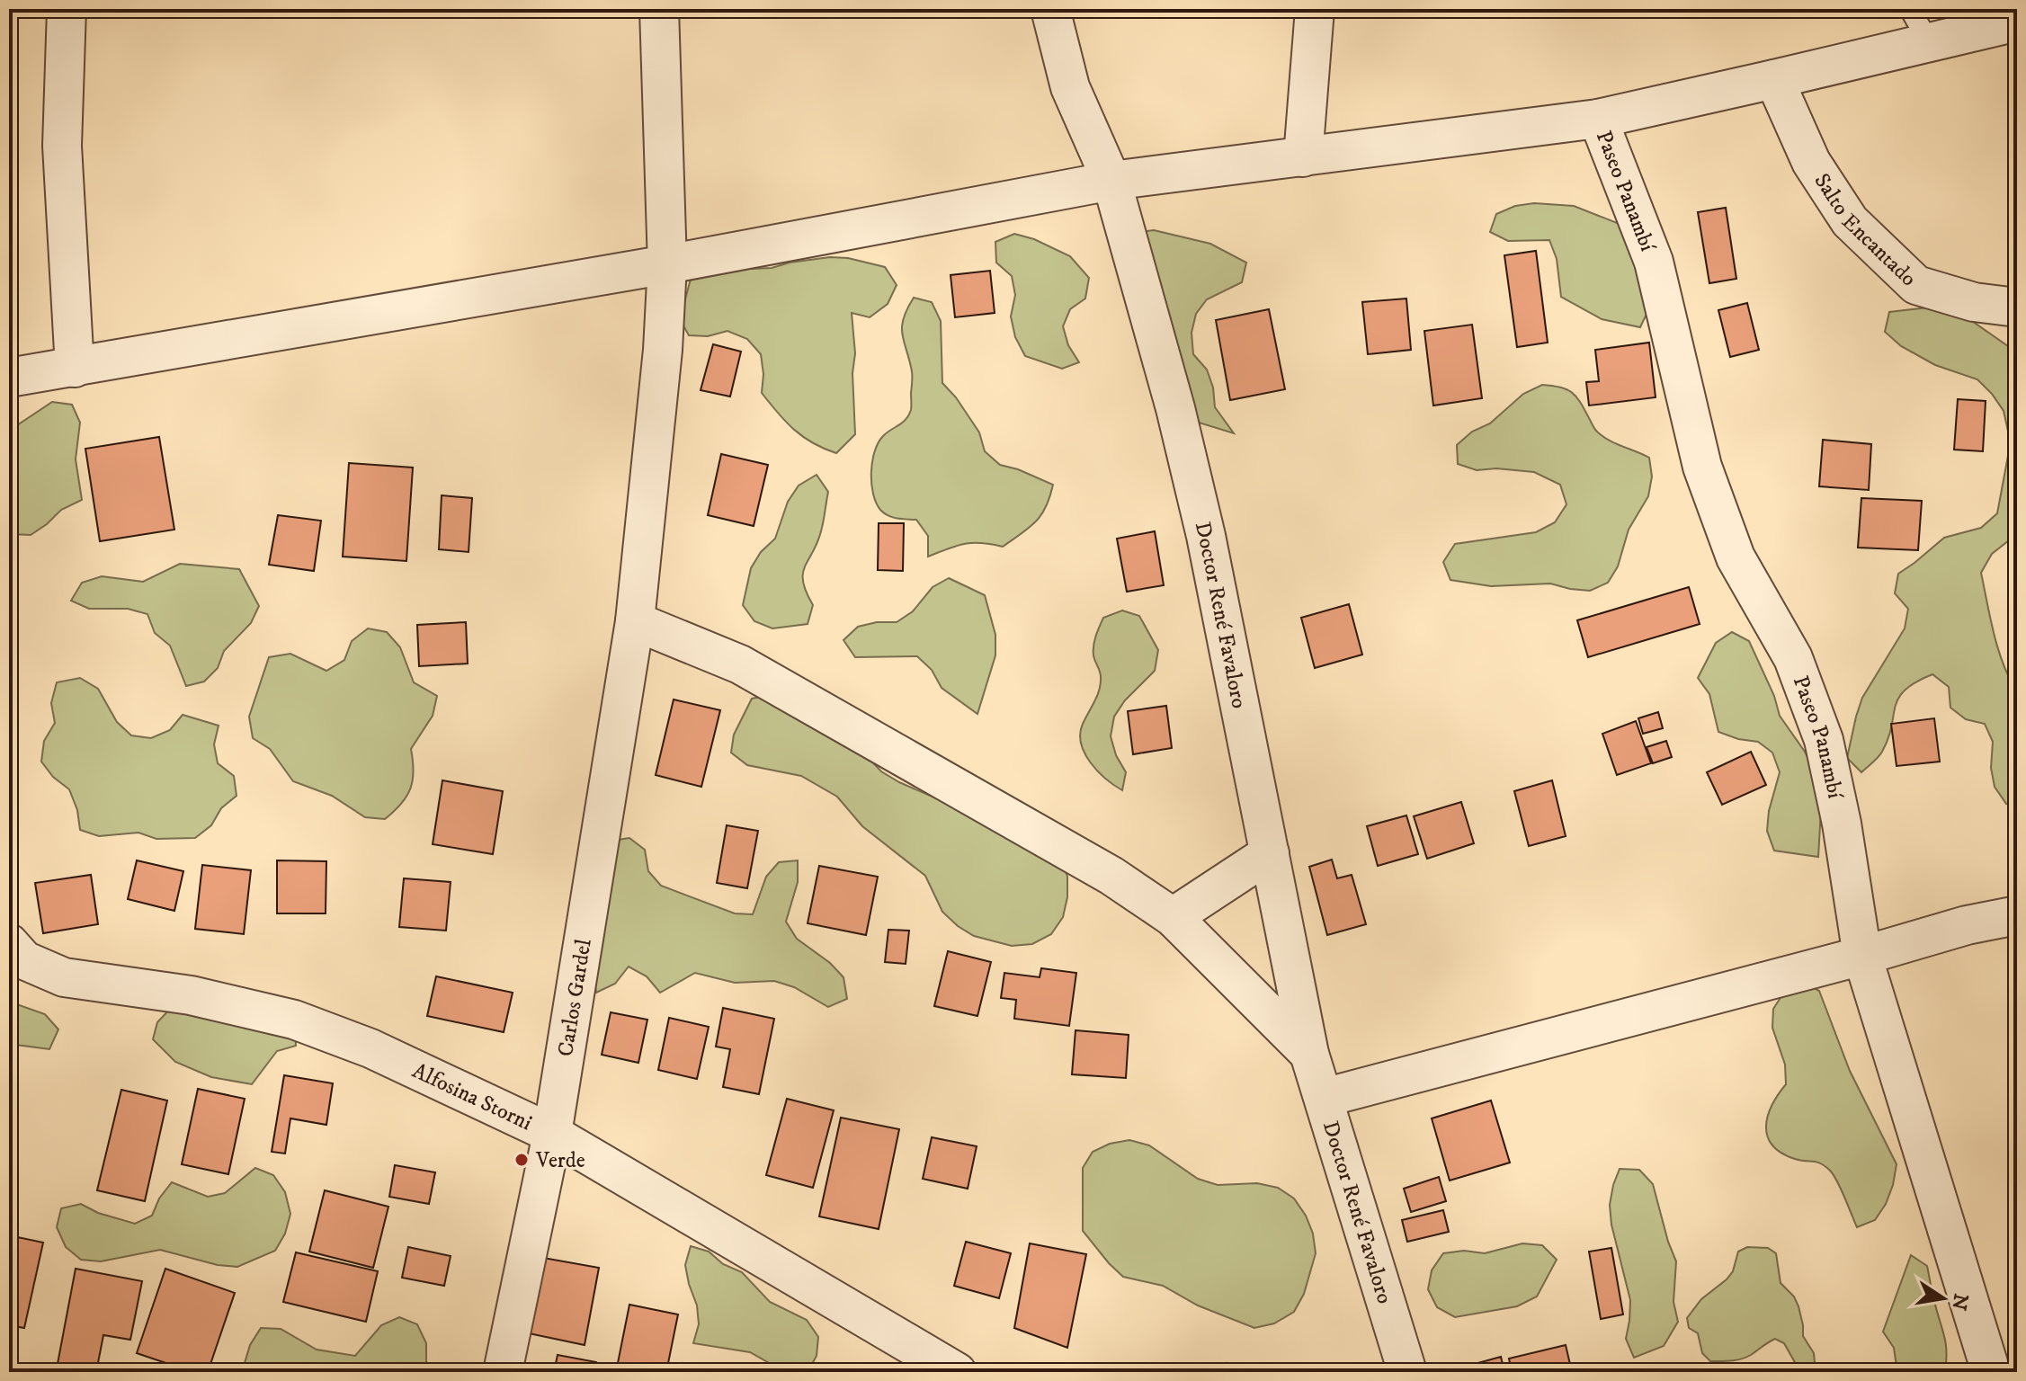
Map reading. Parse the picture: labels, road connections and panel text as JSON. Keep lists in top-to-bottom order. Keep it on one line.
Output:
{"streets":{"street":["Paseo Panambí","Salto Encantado","Doctor René Favaloro","Carlos Gardel","Alfosina Storni"]},"crossings":[["Doctor René Favaloro","Carlos Gardel"],["Carlos Gardel","Alfosina Storni"]],"places":["Verde"],"north":"right"}
